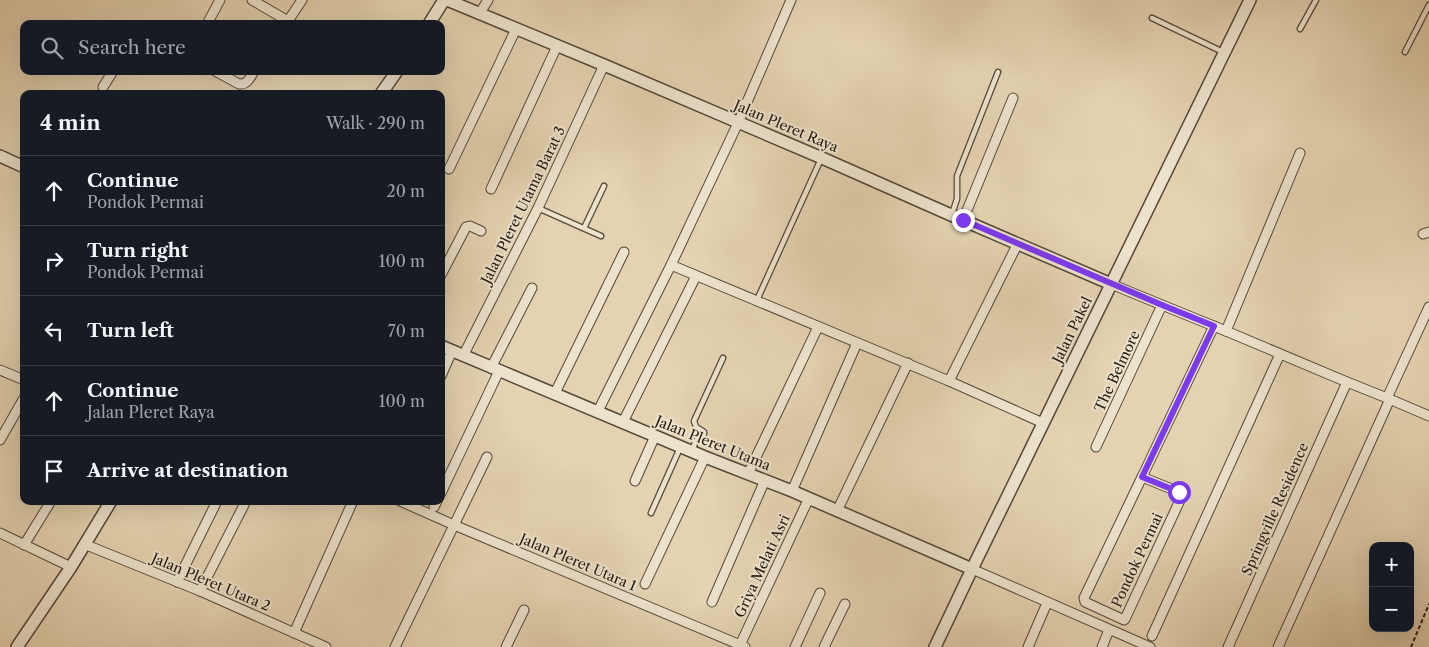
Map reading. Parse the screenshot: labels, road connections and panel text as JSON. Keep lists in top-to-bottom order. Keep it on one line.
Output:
{"streets":{"street":["Jalan Pleret Raya","Jalan Pleret Utama Barat 3","Jalan Pakel","The Belmore","Jalan Pleret Utama","Springville Residence","Pondok Permai","Jalan Pleret Utara 1","Griya Melati Asri","Jalan Pleret Utara 2"]},"crossings":[["Jalan Pleret Raya","Jalan Pleret Utama Barat 3"],["Jalan Pleret Raya","Jalan Pakel"],["Jalan Pleret Utama Barat 3","Jalan Pleret Utama"],["Jalan Pakel","Jalan Pleret Utama"],["Jalan Pleret Utama","Griya Melati Asri"],["Jalan Pleret Utara 1","Griya Melati Asri"]],"page":{"search":"Search here","heading":["4 min","Walk · 290 m"],"list":[["Continue","Pondok Permai","20 m"],["Turn right","Pondok Permai","100 m"],["Turn left","70 m"],["Continue","Jalan Pleret Raya","100 m"],"Arrive at destination"],"map_buttons":["+","−"]}}
